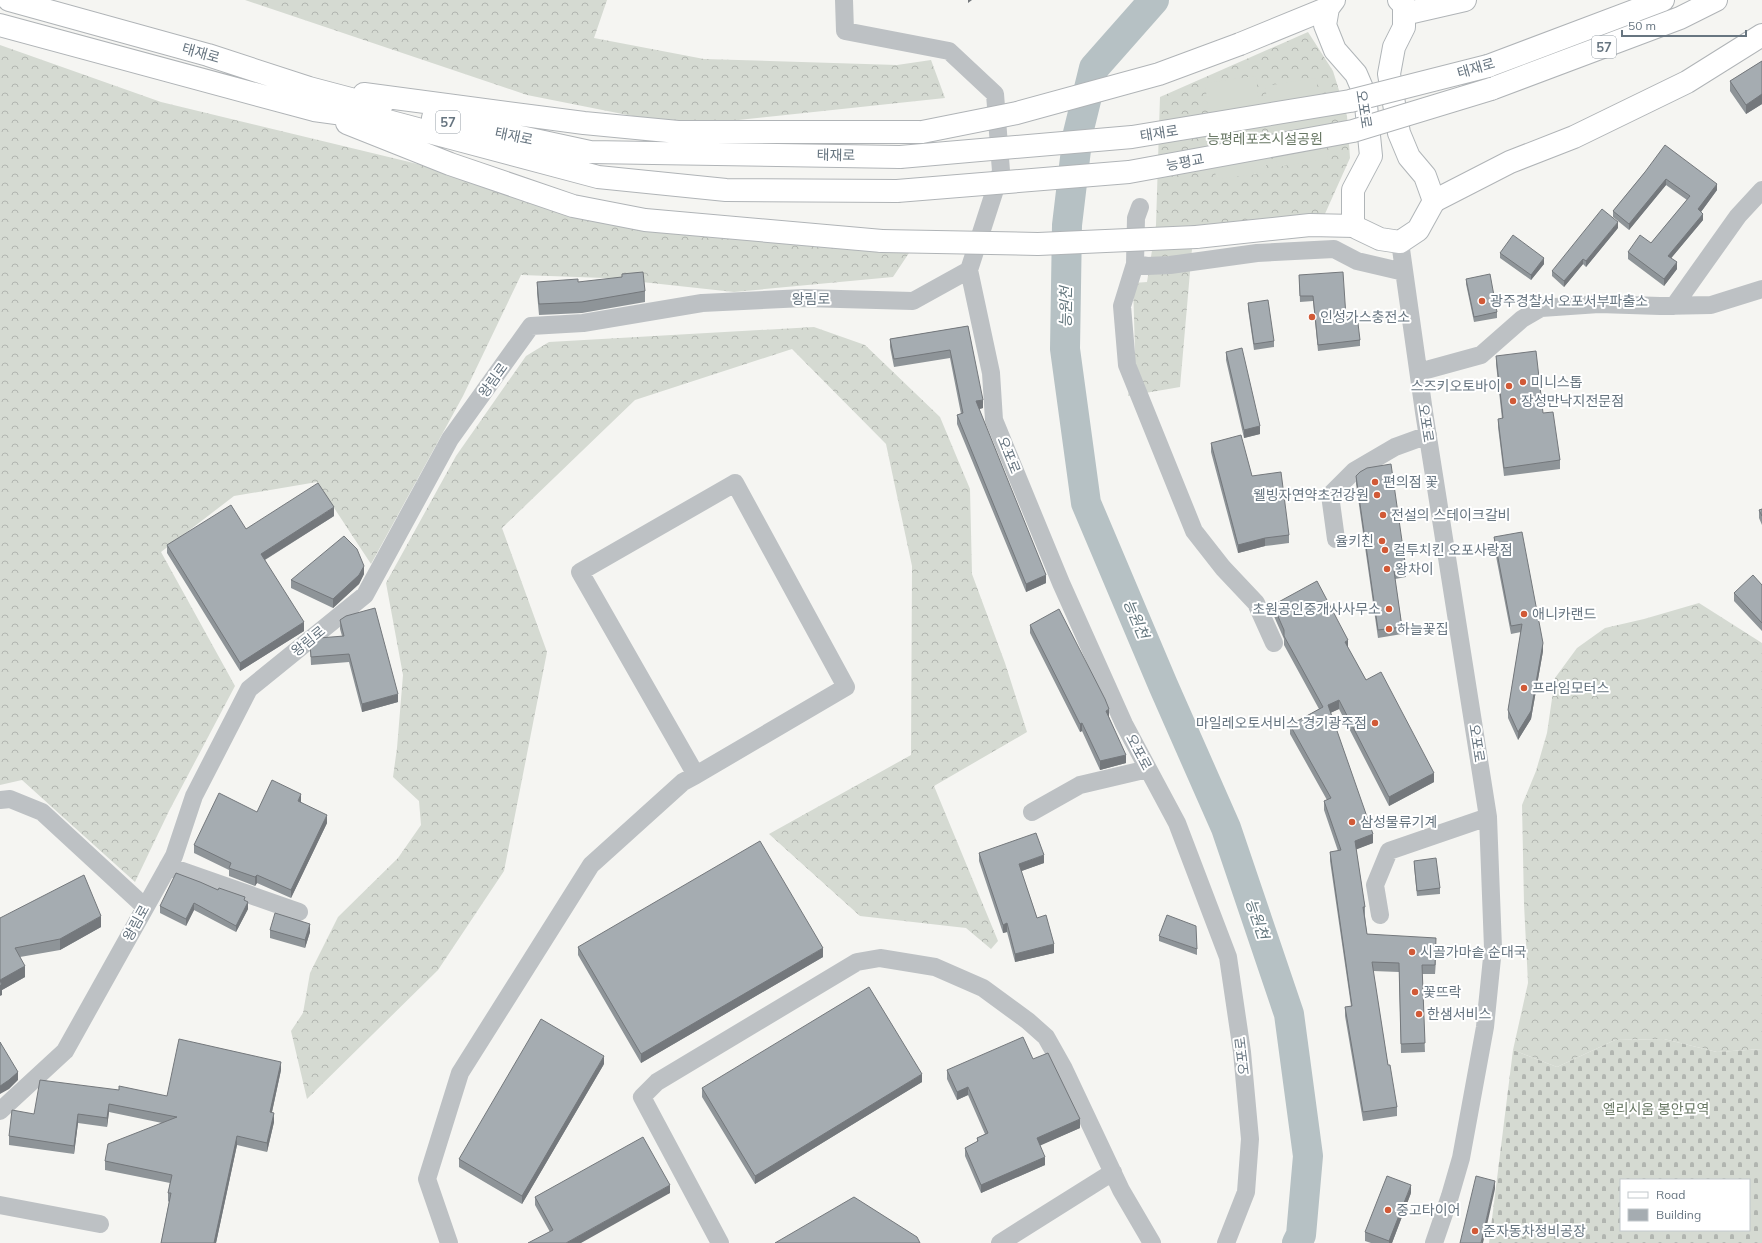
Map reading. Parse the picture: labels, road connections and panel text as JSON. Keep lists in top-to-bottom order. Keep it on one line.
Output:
{"streets":{"main road":["57","태재로","오포로","능평교"],"street":["왕림로"]},"crossings":[["태재로","능평교"],["오포로","왕림로"]],"water":["능원천"],"parks":["능평레포츠시설공원","엘리시움 봉안묘역"],"places":["광주경찰서 오포서부파출소","인성가스충전소","미니스톱","스즈키오토바이","장성만낙지전문점","편의점 꽃","웰빙자연약초건강원","전설의 스테이크갈비","율키친","컬투치킨 오포사랑점","왕차이","초원공인중개사사무소","애니카랜드","하늘꽃집","프라임모터스","마일레오토서비스 경기광주점","삼성물류기계","시골가마솥 순대국","꽃뜨락","한샘서비스","중고타이어","준자동차정비공장"],"legend":["Road","Building"],"scale_bar":"50 m"}
